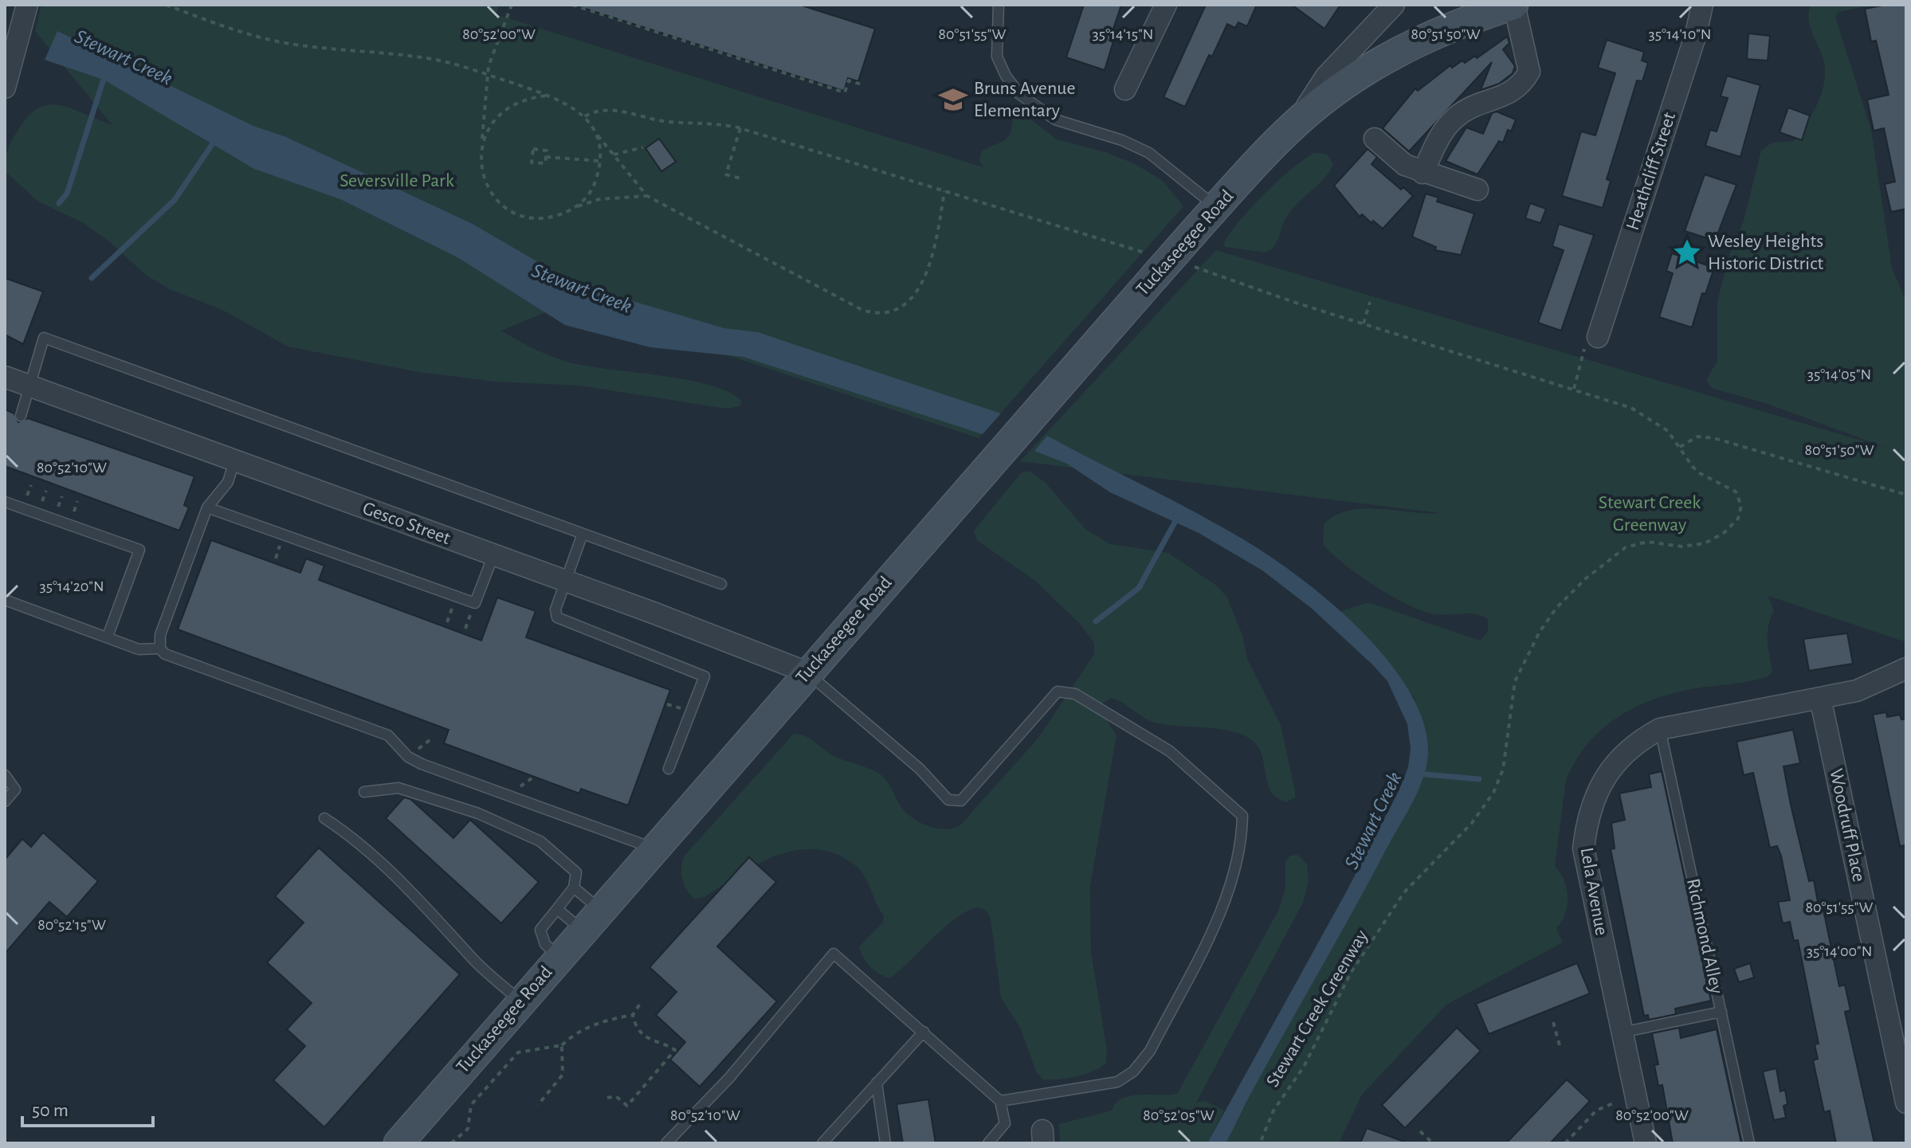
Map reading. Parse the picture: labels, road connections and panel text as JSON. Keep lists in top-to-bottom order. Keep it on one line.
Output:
{"streets":{"main road":["Tuckaseegee Road"],"street":["Heathcliff Street","Gesco Street","Woodruff Place","Lela Avenue"],"lane":["Richmond Alley"],"path":["Stewart Creek Greenway"]},"crossings":[["Tuckaseegee Road","Gesco Street"],["Woodruff Place","Lela Avenue"],["Lela Avenue","Richmond Alley"]],"water":["Stewart Creek"],"parks":["Seversville Park","Stewart Creek Greenway"],"places":{"school or university":["Bruns Avenue Elementary"],"place":["Wesley Heights Historic District"]},"scale_bar":"50 m","coordinates":["80°52'00\"W","80°51'55\"W","80°51'50\"W","35°14'15\"N","35°14'10\"N","35°14'05\"N","80°52'10\"W","35°14'20\"N","80°52'15\"W","35°14'00\"N","80°52'05\"W"]}
